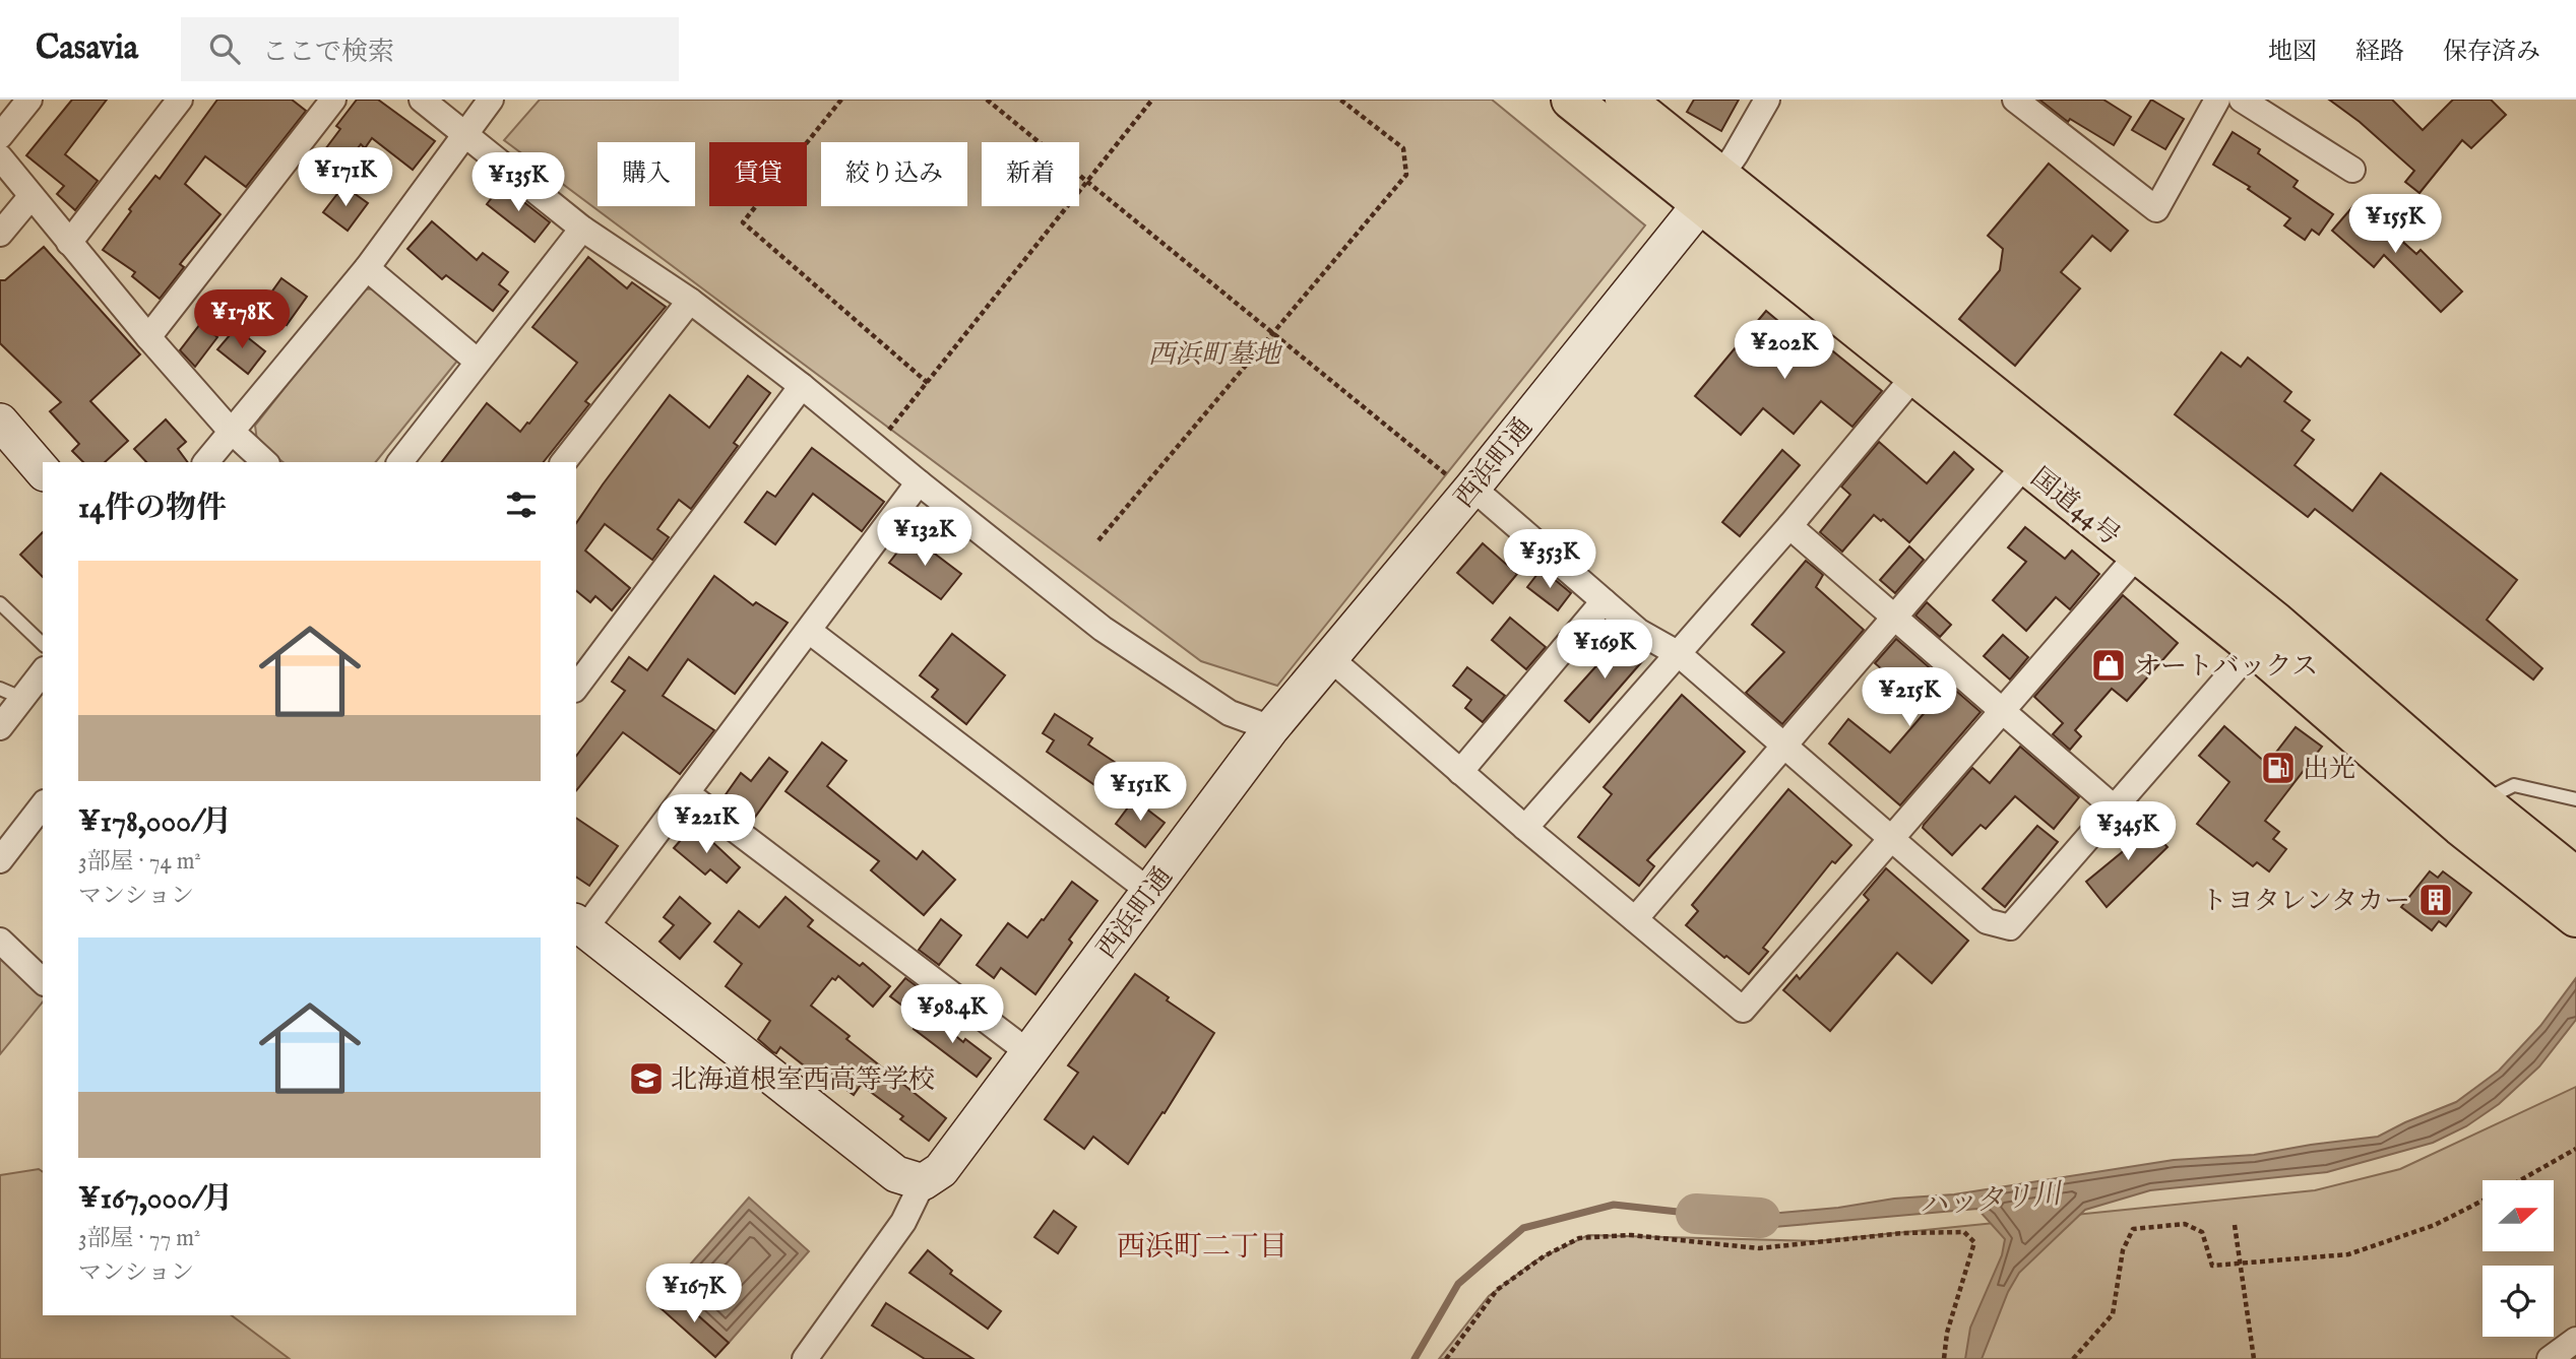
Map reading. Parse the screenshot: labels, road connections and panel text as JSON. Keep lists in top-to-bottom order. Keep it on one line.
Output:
{"streets":{"highway":["国道44号"],"street":["西浜町通"]},"crossings":[["西浜町通","国道44号"]],"districts":["西浜町二丁目"],"water":["ハッタリ川"],"parks":["西浜町墓地"],"places":{"shop":["オートバックス"],"fuel station":["出光"],"building":["トヨタレンタカー"],"school or university":["北海道根室西高等学校"]},"north":"right","page":{"header":"Casavia","search":"ここで検索","nav":["地図","経路","保存済み"],"chip":["購入","賃貸","絞り込み","新着"],"price":["¥171K","¥135K","¥155K","¥178K","¥202K","¥132K","¥353K","¥169K","¥215K","¥151K","¥221K","¥345K","¥98.4K","¥167K"],"heading":"14件の物件","list":[{"name":"¥178,000/月","note":"3部屋 · 74 m² · マンション"},{"name":"¥167,000/月","note":"3部屋 · 77 m² · マンション"}]}}
